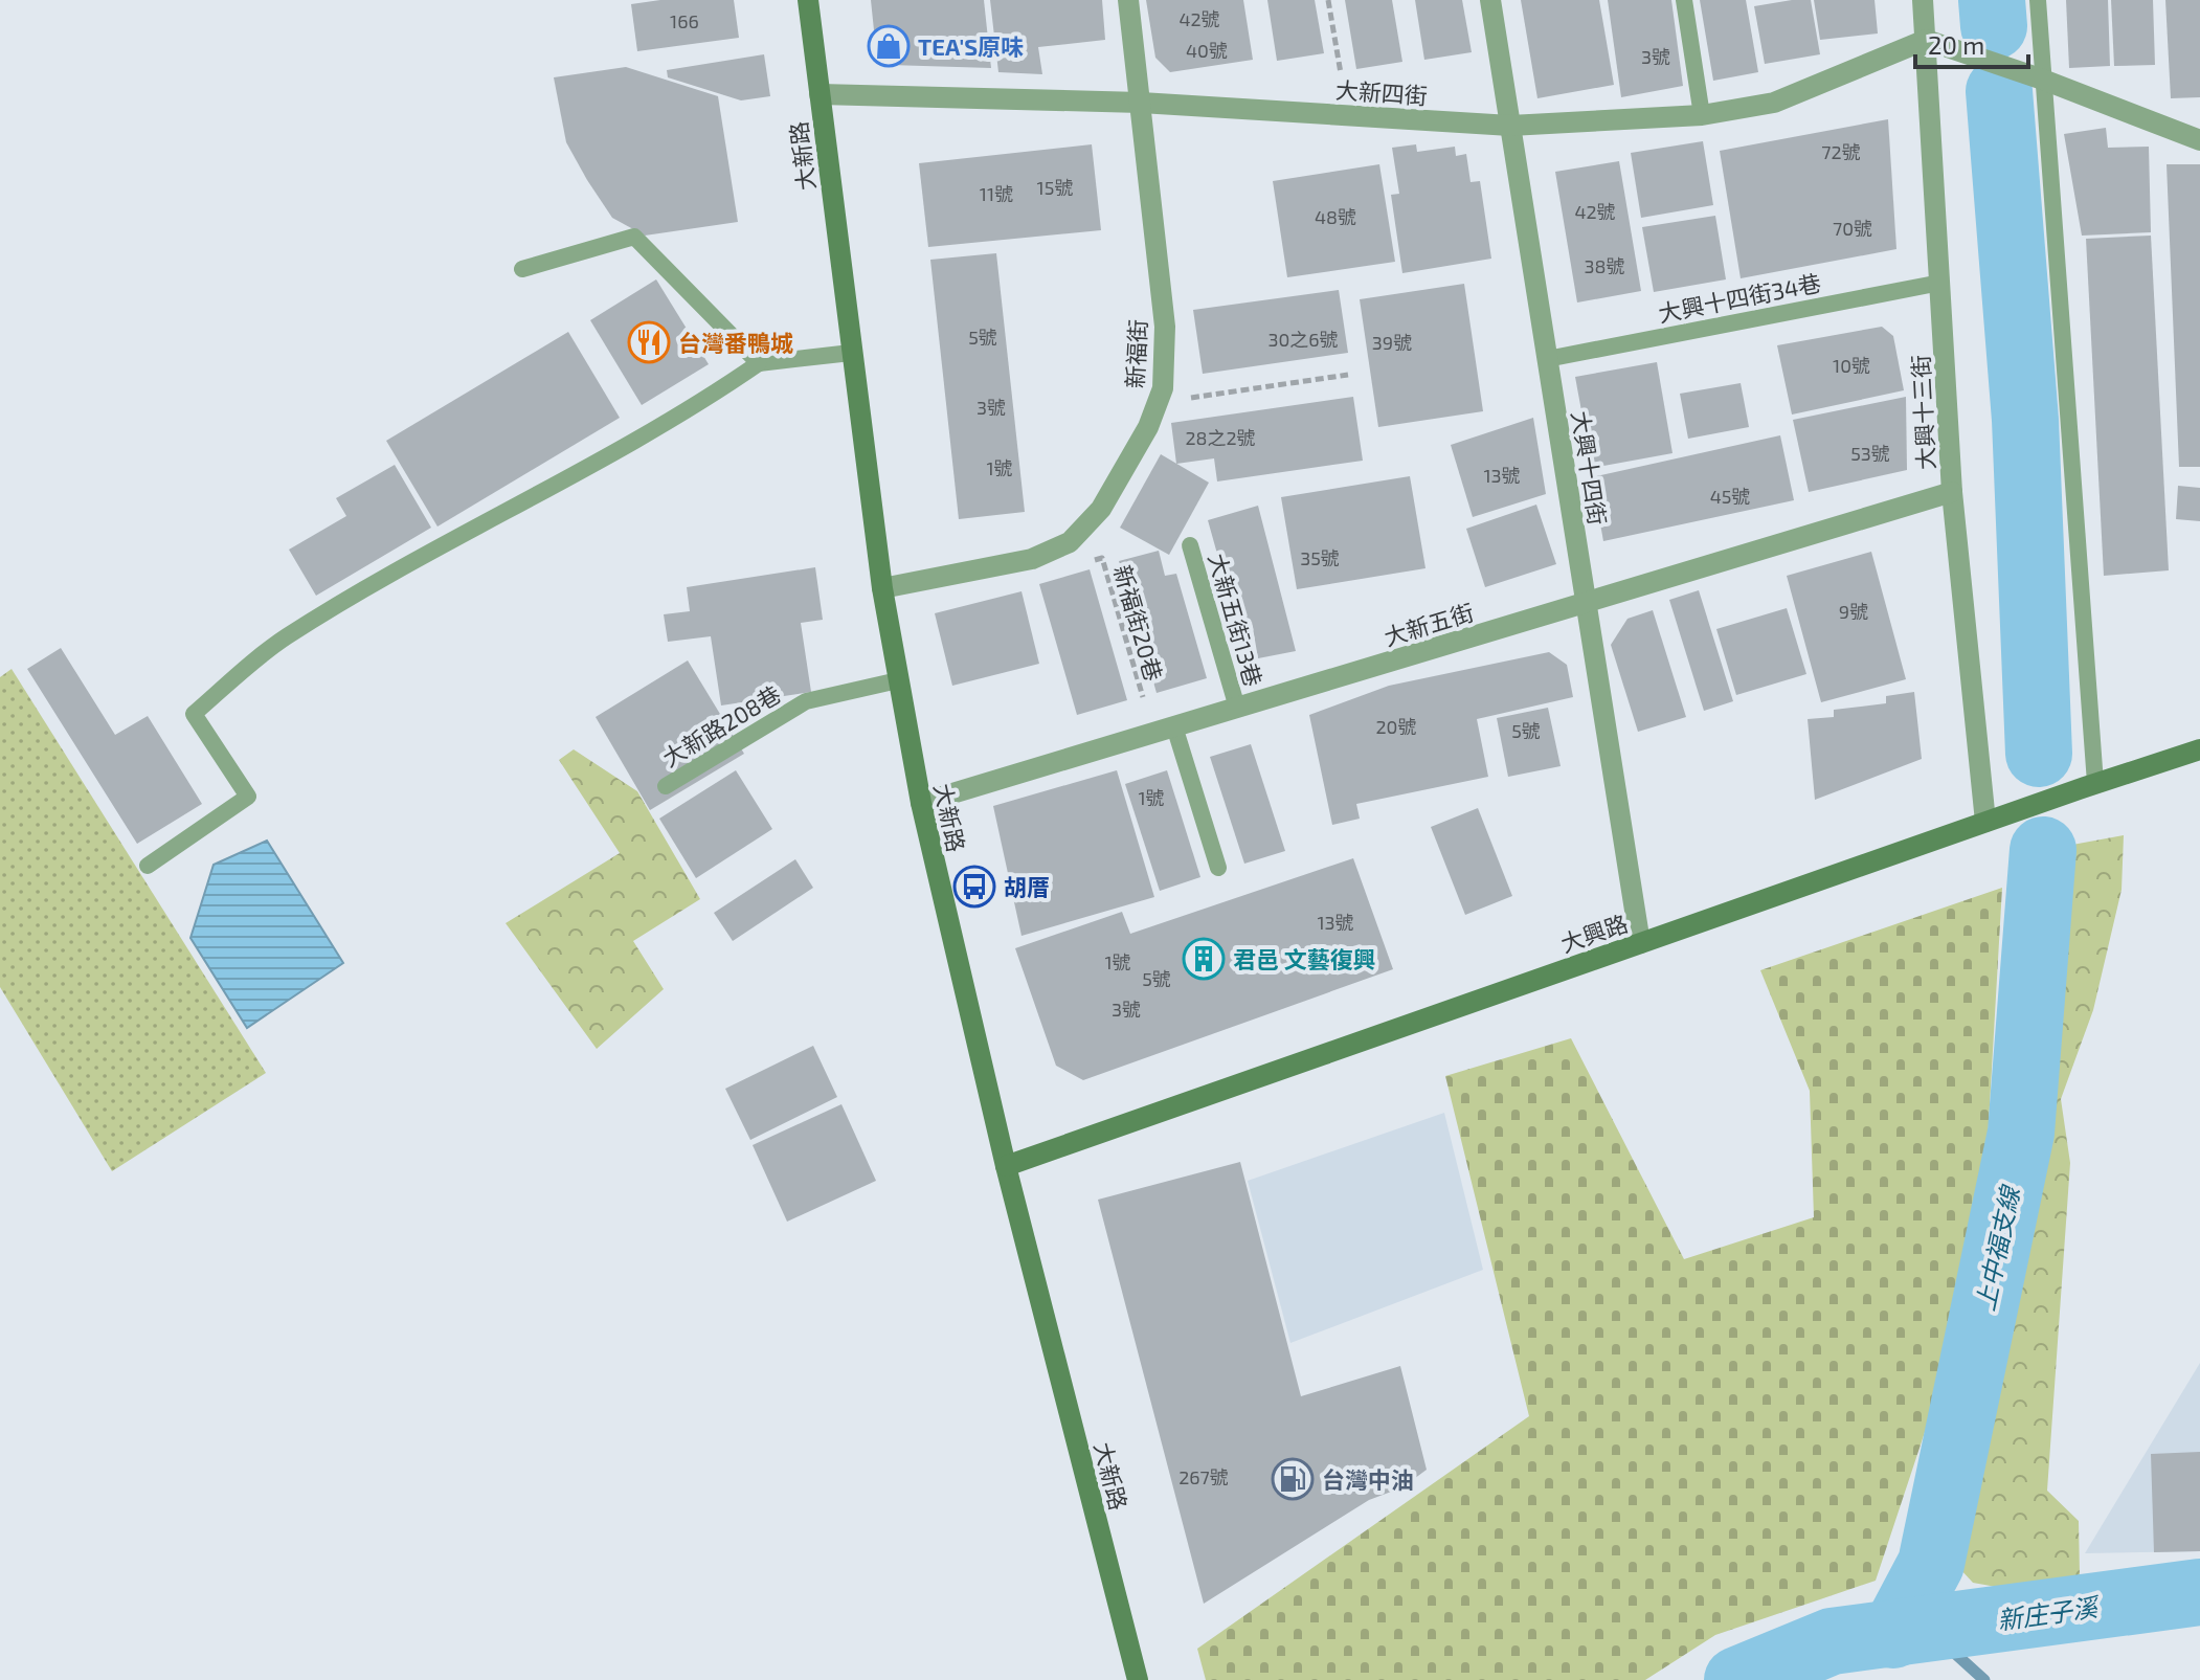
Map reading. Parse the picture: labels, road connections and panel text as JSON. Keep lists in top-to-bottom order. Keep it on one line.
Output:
{"streets":{"main road":["大新路","大興路"],"street":["大新四街","新福街","大興十三街","大興十四街","大新五街"],"lane":["大興十四街34巷","大新五街13巷","大新路208巷"],"path":["新福街20巷"]},"crossings":[["大新四街","大新路"],["大新四街","新福街"],["大新四街","大興十三街"],["大新四街","大興十四街"],["大新路","新福街"],["大新路","大新五街"],["大新路","大新路208巷"],["大新路","大興路"],["大興十四街34巷","大興十三街"],["大興十四街34巷","大興十四街"],["新福街","新福街20巷"],["大興十三街","大新五街"],["大興十三街","大興路"],["大興十四街","大新五街"],["大興十四街","大興路"],["大新五街13巷","大新五街"]],"water":["上中福支線","新庄子溪"],"places":{"shop":["TEA'S原味"],"restaurant":["台灣番鴨城"],"bus stop":["胡厝"],"building":["君邑 文藝復興"],"fuel station":["台灣中油"]},"house_numbers":["42號","166","40號","3號","72號","15號","11號","42號","48號","70號","38號","5號","30之6號","39號","10號","3號","28之2號","53號","1號","13號","45號","35號","9號","20號","5號","1號","13號","1號","5號","3號","267號"],"scale_bar":"20 m"}
